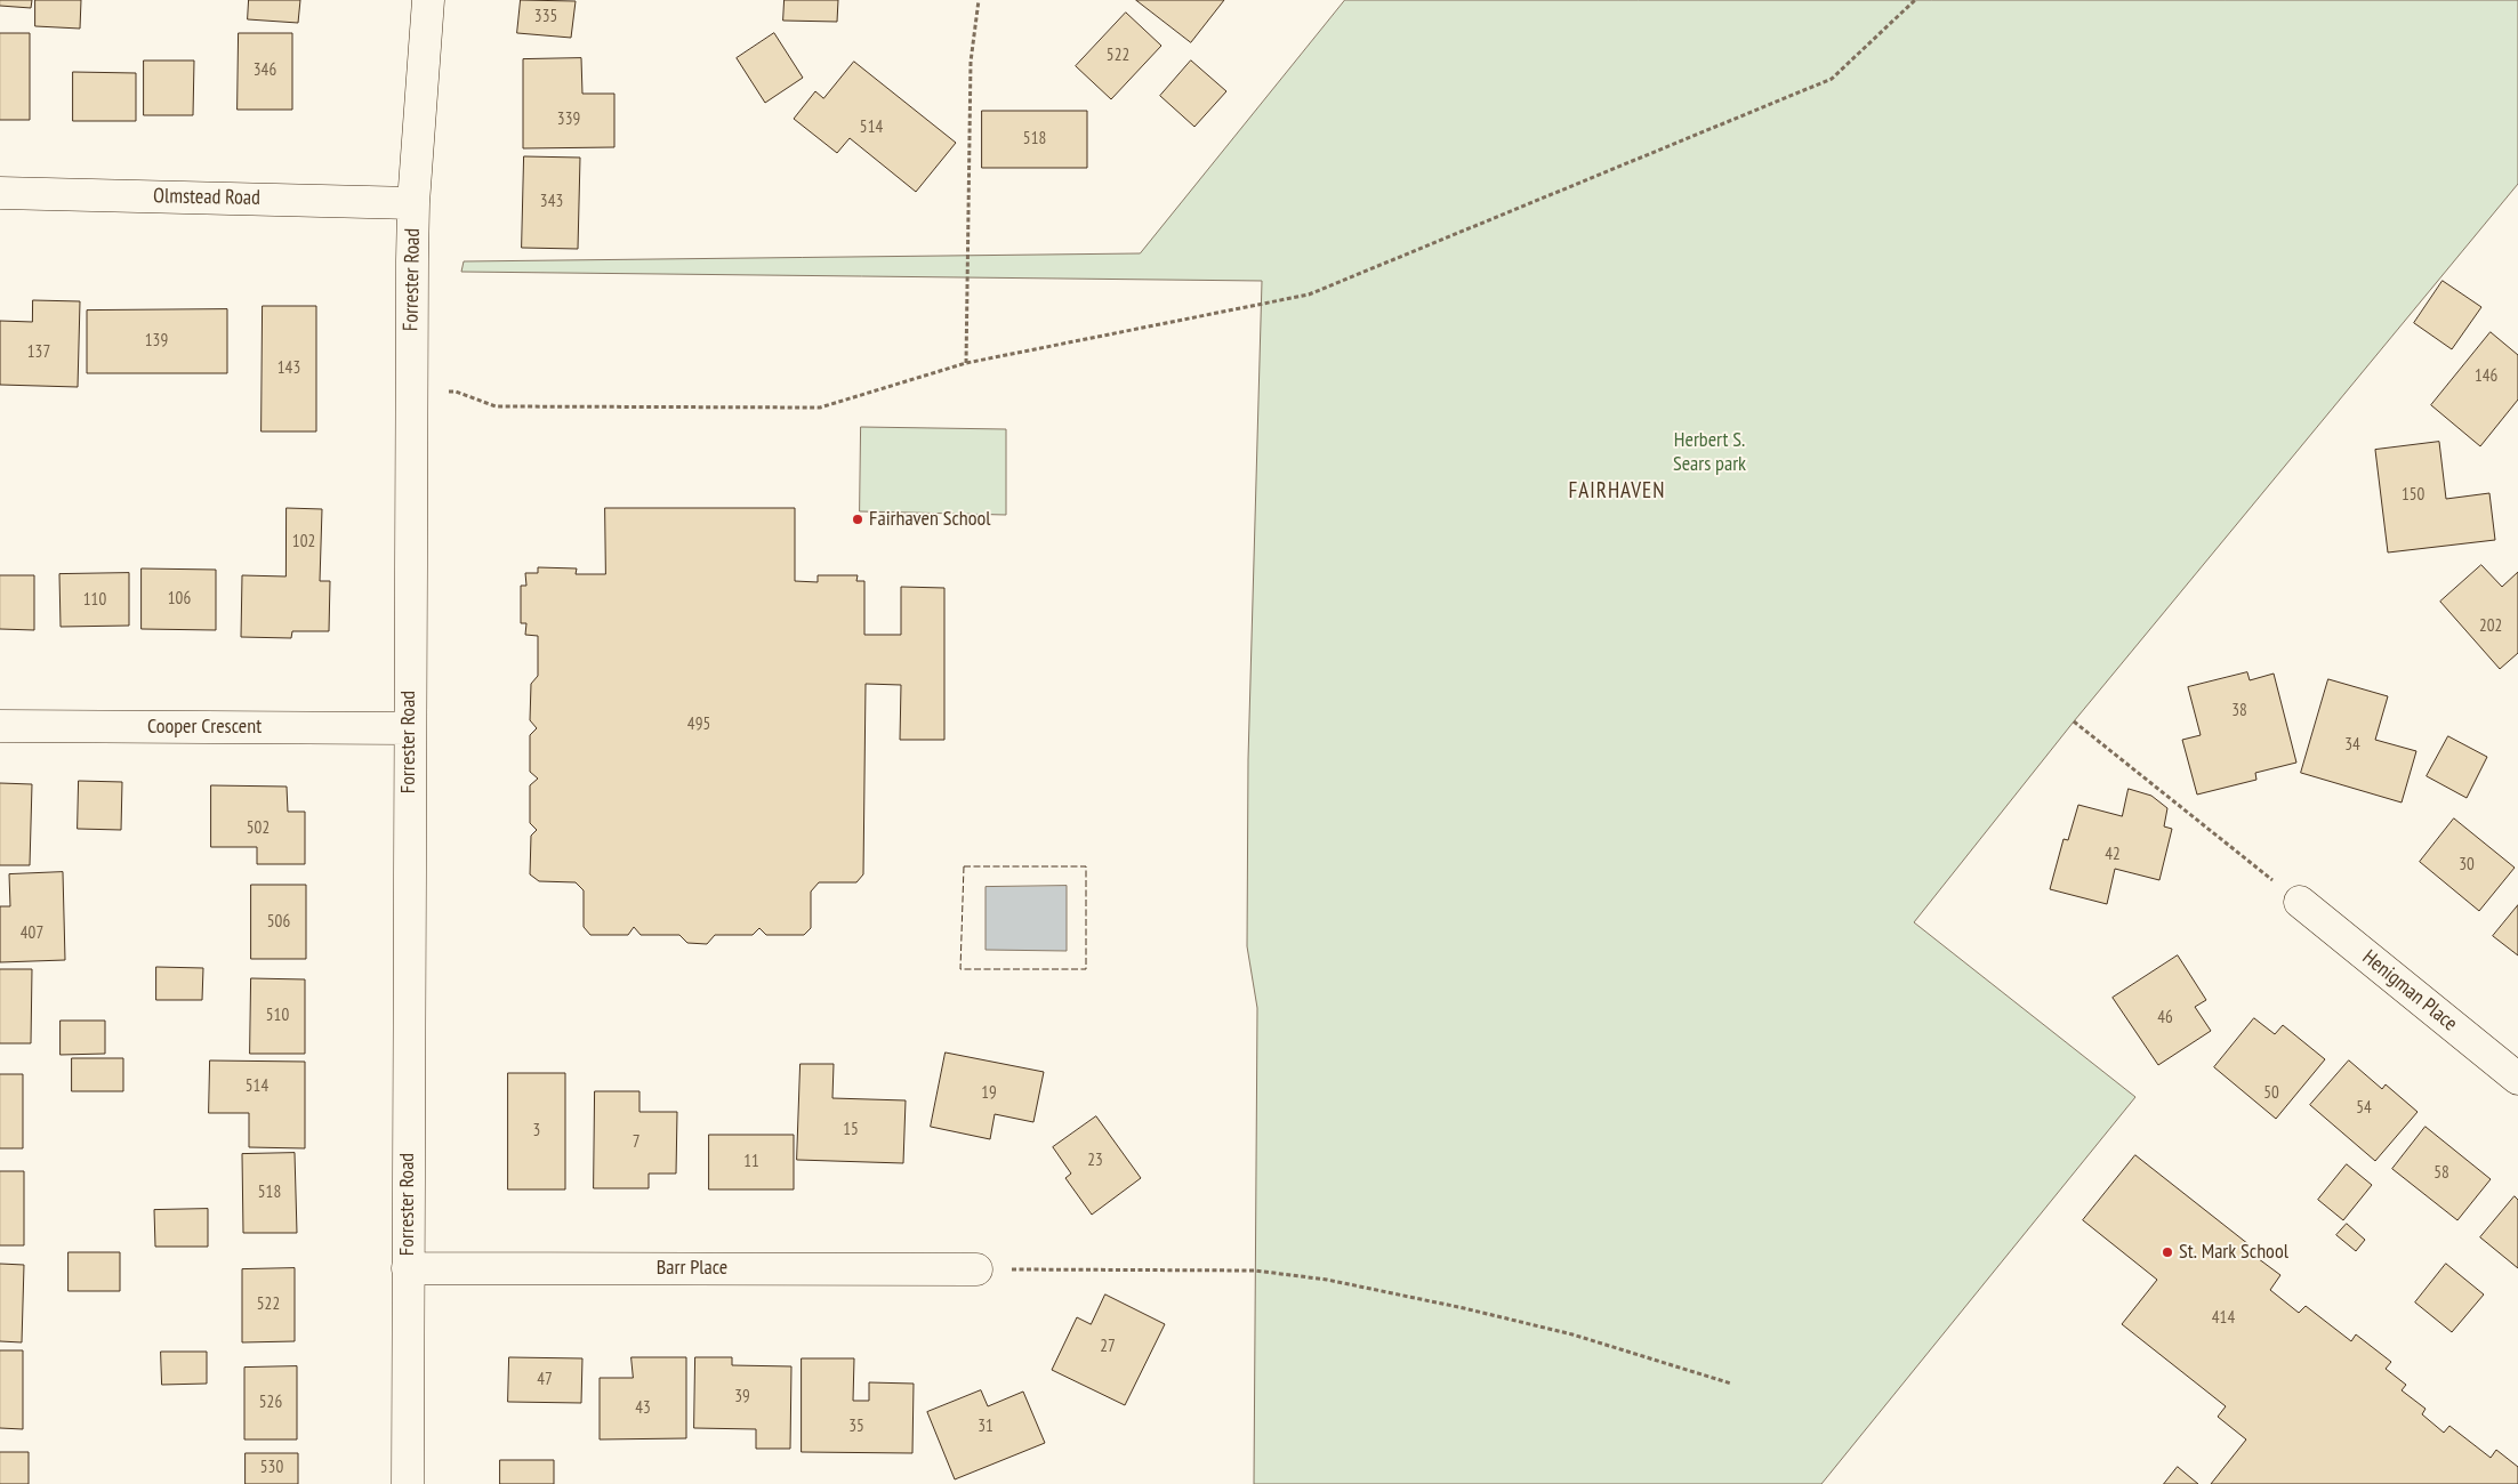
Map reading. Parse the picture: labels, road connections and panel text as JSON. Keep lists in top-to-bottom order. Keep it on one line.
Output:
{"streets":{"street":["Olmstead Road","Forrester Road","Cooper Crescent","Henigman Place","Barr Place"]},"crossings":[["Olmstead Road","Forrester Road"],["Forrester Road","Cooper Crescent"],["Forrester Road","Barr Place"]],"districts":["FAIRHAVEN"],"parks":["Herbert S. Sears park"],"places":["Fairhaven School","St. Mark School"],"house_numbers":["335","522","346","339","514","518","343","139","137","143","146","150","102","106","110","202","38","495","34","502","42","30","506","407","510","46","514","19","50","54","15","3","7","23","11","58","518","522","414","27","47","39","526","43","35","31","530"]}
